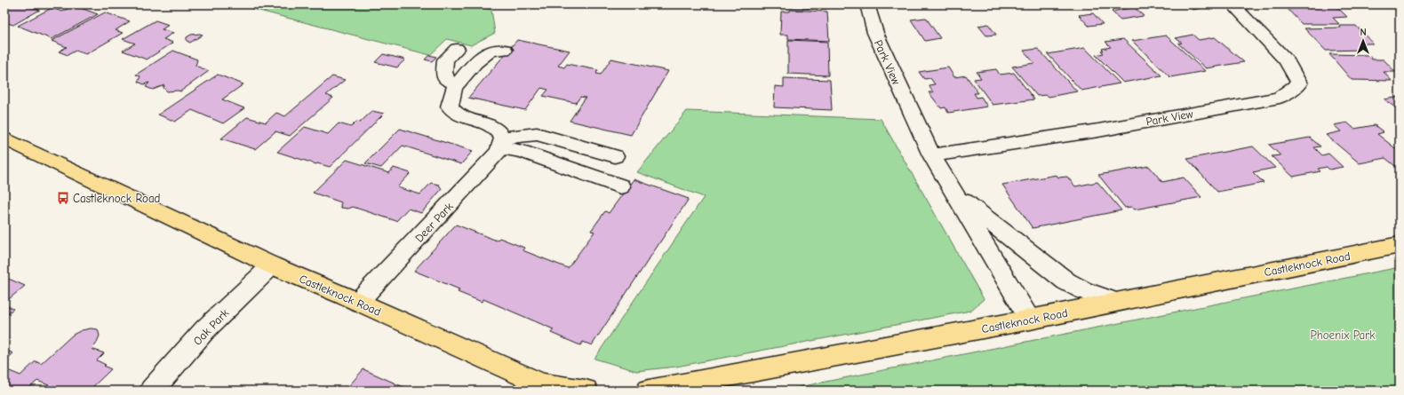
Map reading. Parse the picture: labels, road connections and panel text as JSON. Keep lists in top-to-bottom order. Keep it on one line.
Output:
{"streets":{"main road":["Castleknock Road"],"street":["Park View","Deer Park","Oak Park"]},"crossings":[["Park View","Castleknock Road"],["Deer Park","Castleknock Road"],["Castleknock Road","Oak Park"]],"parks":["Phoenix Park"],"places":{"bus stop":["Castleknock Road"]},"north":"top"}
